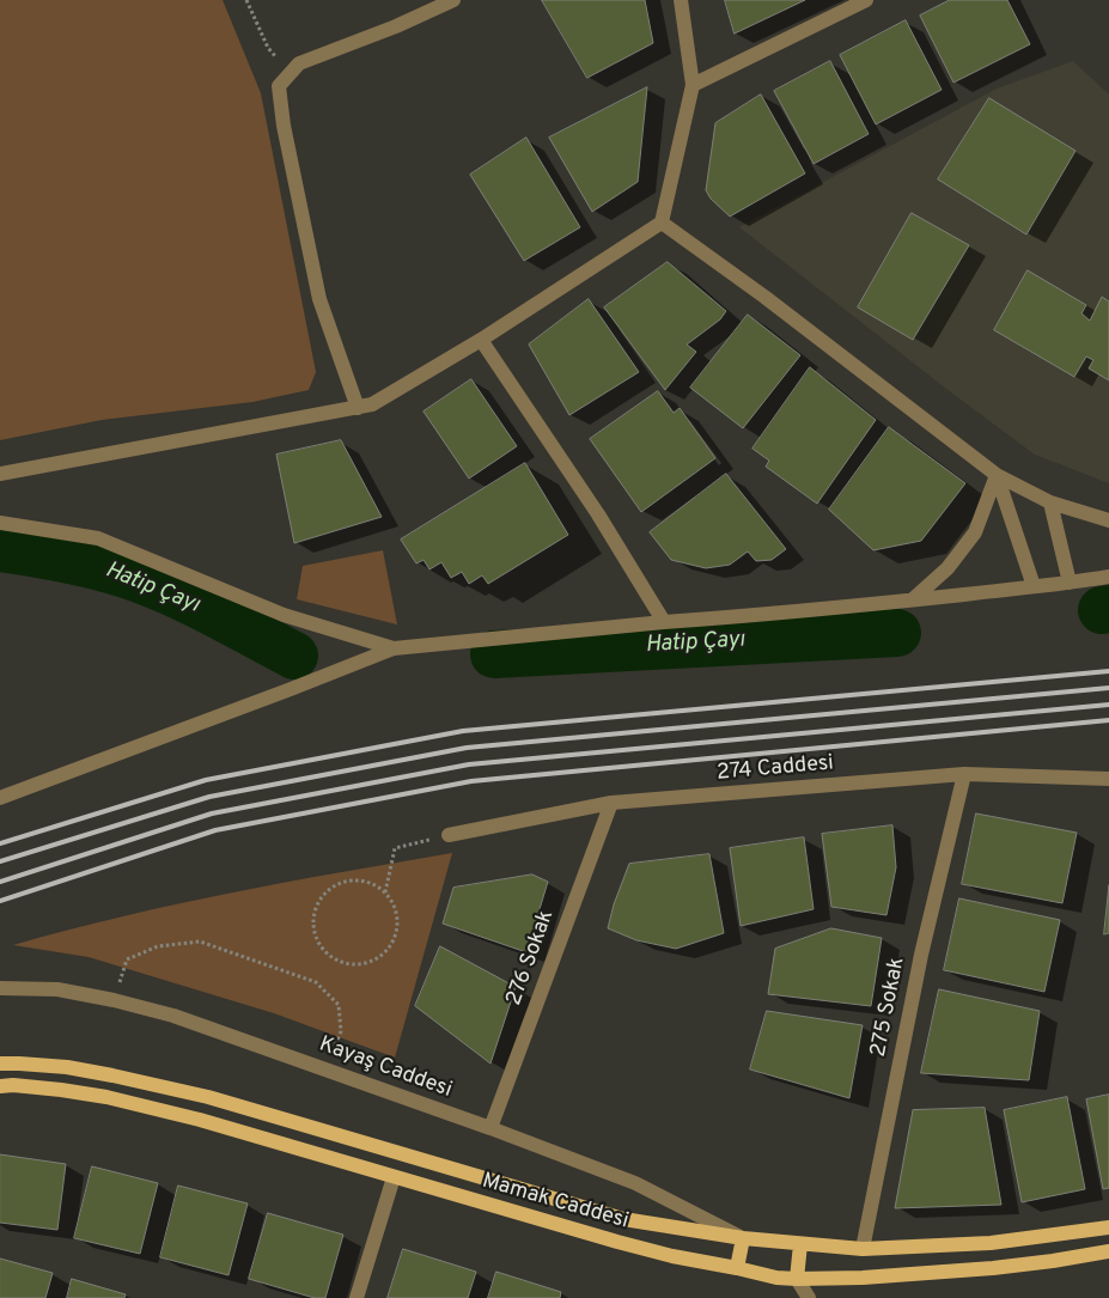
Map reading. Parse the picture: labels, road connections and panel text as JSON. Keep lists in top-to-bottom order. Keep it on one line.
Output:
{"streets":{"main road":["Mamak Caddesi"],"street":["274 Caddesi","276 Sokak","275 Sokak","Kayaş Caddesi"]},"crossings":[["274 Caddesi","276 Sokak"],["274 Caddesi","275 Sokak"],["276 Sokak","Kayaş Caddesi"],["275 Sokak","Mamak Caddesi"],["Kayaş Caddesi","Mamak Caddesi"]],"water":["Hatip Çayı"]}
